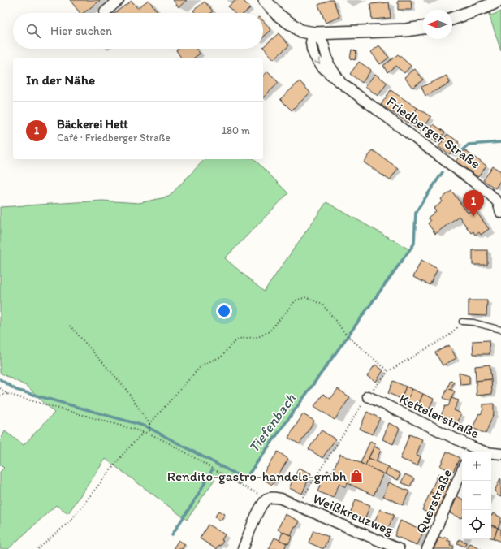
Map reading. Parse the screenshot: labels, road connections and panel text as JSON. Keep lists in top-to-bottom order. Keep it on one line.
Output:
{"streets":{"street":["Friedberger Straße","Kettelerstraße","Querstraße","Weißkreuzweg"]},"water":["Tiefenbach"],"places":{"shop":["Rendito-gastro-handels-gmbh"]},"north":"left","page":{"search":"Hier suchen","heading":"In der Nähe","list":[{"mark":"1","name":"Bäckerei Hett","note":"Café · Friedberger Straße","value":"180 m"}],"pins":"1","map_buttons":["+","−"]}}
